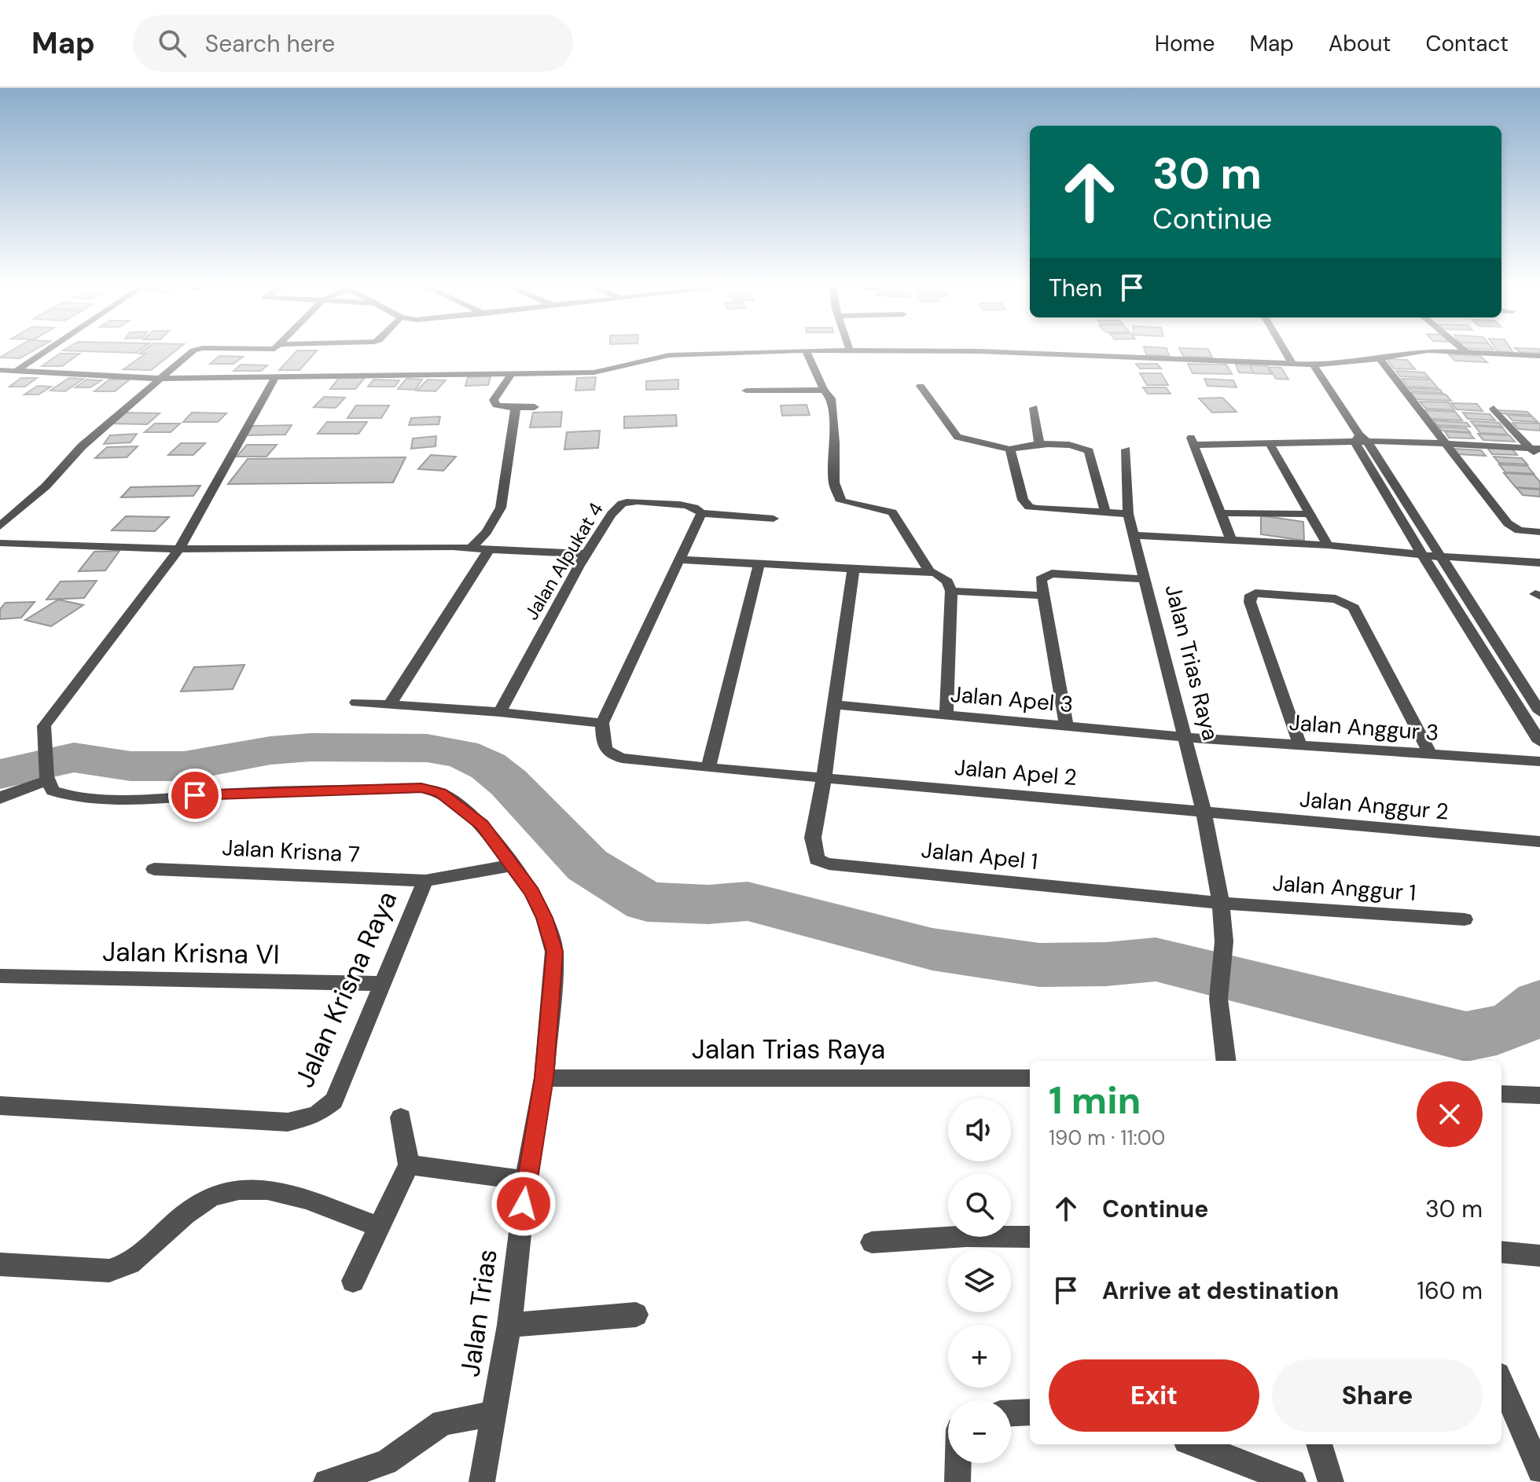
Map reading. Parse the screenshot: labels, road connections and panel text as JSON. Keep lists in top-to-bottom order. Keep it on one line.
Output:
{"streets":{"street":["Jalan Alpukat 4","Jalan Trias Raya","Jalan Apel 3","Jalan Anggur 3","Jalan Apel 2","Jalan Anggur 2","Jalan Krisna 7","Jalan Apel 1","Jalan Anggur 1","Jalan Krisna VI","Jalan Krisna Raya","Jalan Trias"]},"crossings":[["Jalan Trias Raya","Jalan Apel 3"],["Jalan Trias Raya","Jalan Anggur 3"],["Jalan Trias Raya","Jalan Apel 2"],["Jalan Trias Raya","Jalan Anggur 2"],["Jalan Trias Raya","Jalan Apel 1"],["Jalan Trias Raya","Jalan Anggur 1"],["Jalan Trias Raya","Jalan Trias"],["Jalan Apel 3","Jalan Anggur 3"],["Jalan Apel 2","Jalan Anggur 2"],["Jalan Apel 2","Jalan Apel 1"],["Jalan Krisna 7","Jalan Krisna Raya"],["Jalan Apel 1","Jalan Anggur 1"],["Jalan Krisna VI","Jalan Krisna Raya"],["Jalan Krisna Raya","Jalan Trias"]],"page":{"header":"Map","search":"Search here","nav":["Home","Map","About","Contact"],"turn":["30 m","Continue"],"then":"Then","heading":["1 min","190 m · 11:00"],"map_buttons":["+","−"],"list":[{"name":"Continue","value":"30 m"},{"name":"Arrive at destination","value":"160 m"}],"buttons":["Exit","Share"]}}
